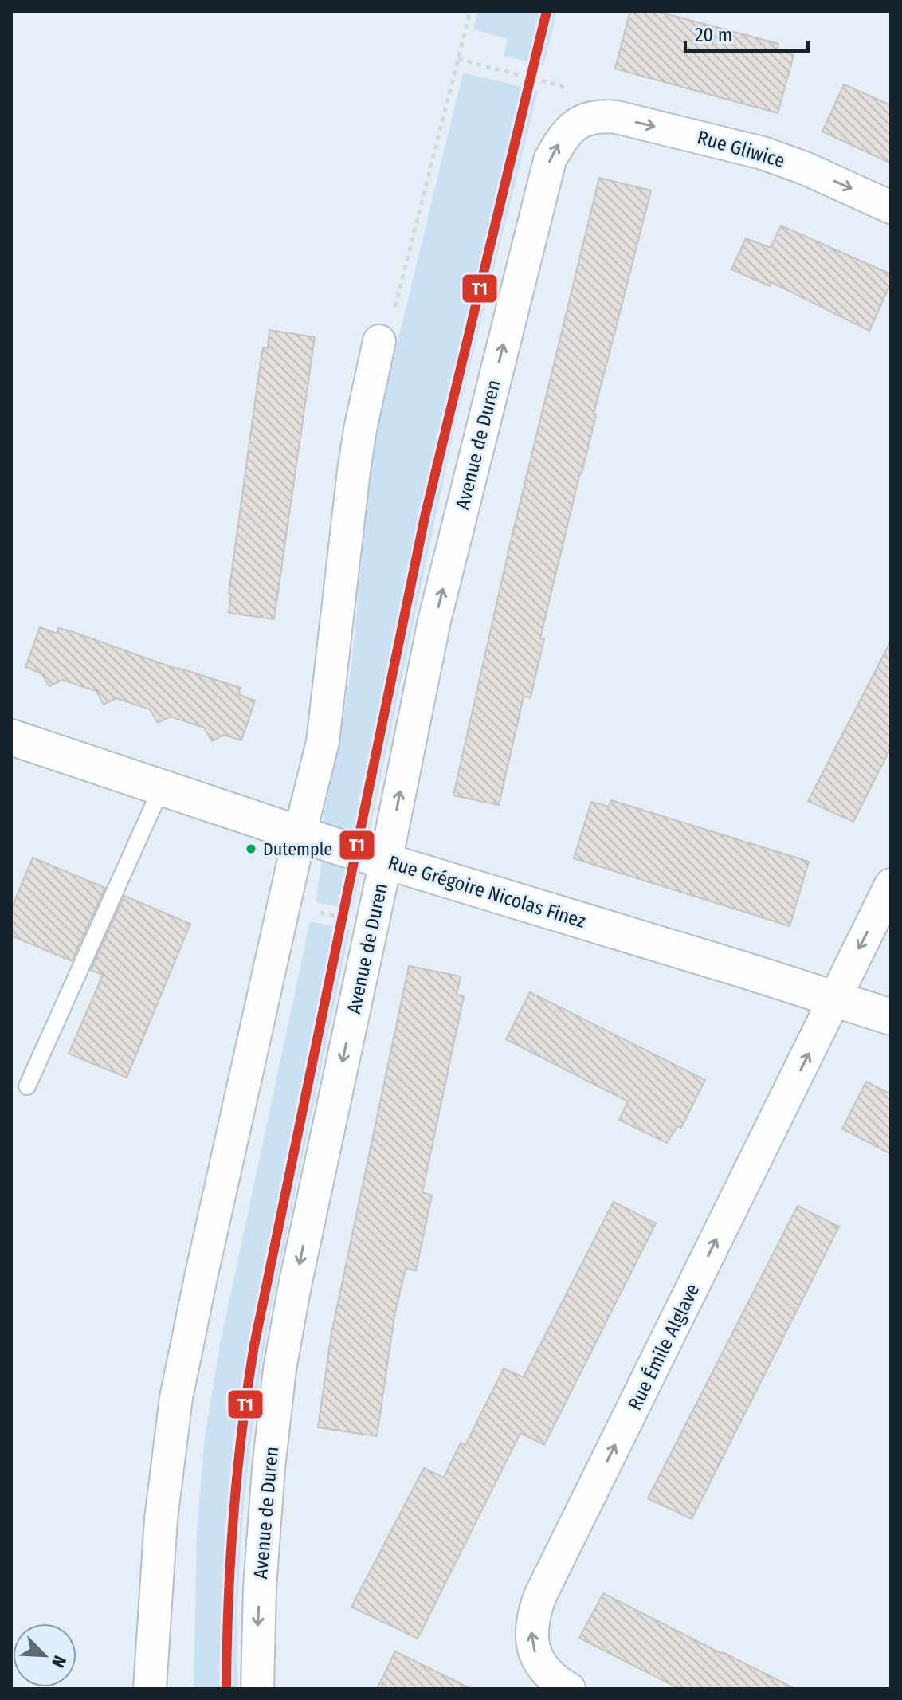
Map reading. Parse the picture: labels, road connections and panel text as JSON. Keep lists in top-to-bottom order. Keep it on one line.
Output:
{"streets":{"main road":["Rue Grégoire Nicolas Finez"],"street":["Rue Gliwice","Avenue de Duren","Rue Émile Alglave"]},"crossings":[["Rue Gliwice","Avenue de Duren"],["Avenue de Duren","Rue Grégoire Nicolas Finez"],["Rue Grégoire Nicolas Finez","Rue Émile Alglave"]],"one_way":["Rue Gliwice","Rue Émile Alglave"],"places":["Dutemple"],"lines":["transit line T1"],"scale_bar":"20 m","north":"bottom right"}
